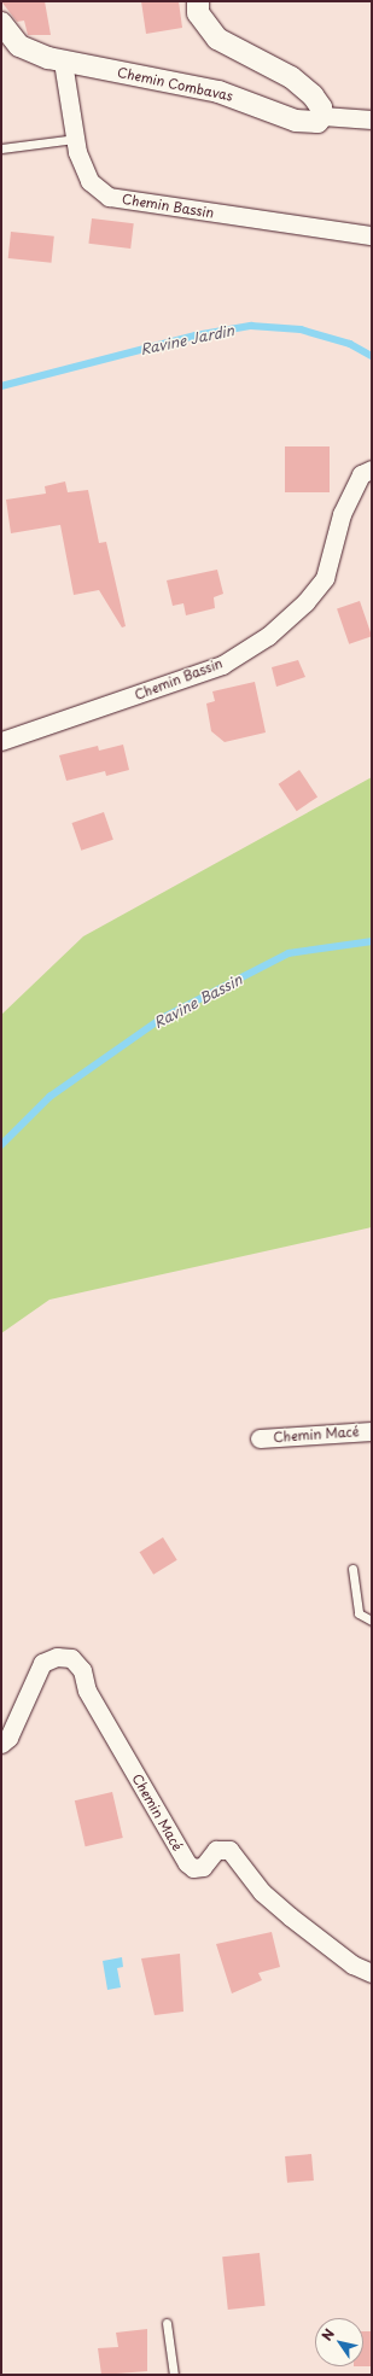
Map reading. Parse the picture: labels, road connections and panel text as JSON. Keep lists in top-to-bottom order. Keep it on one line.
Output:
{"streets":{"street":["Chemin Combavas","Chemin Bassin","Chemin Macé"]},"crossings":[["Chemin Combavas","Chemin Bassin"]],"water":["Ravine Jardin","Ravine Bassin"],"north":"top left"}
